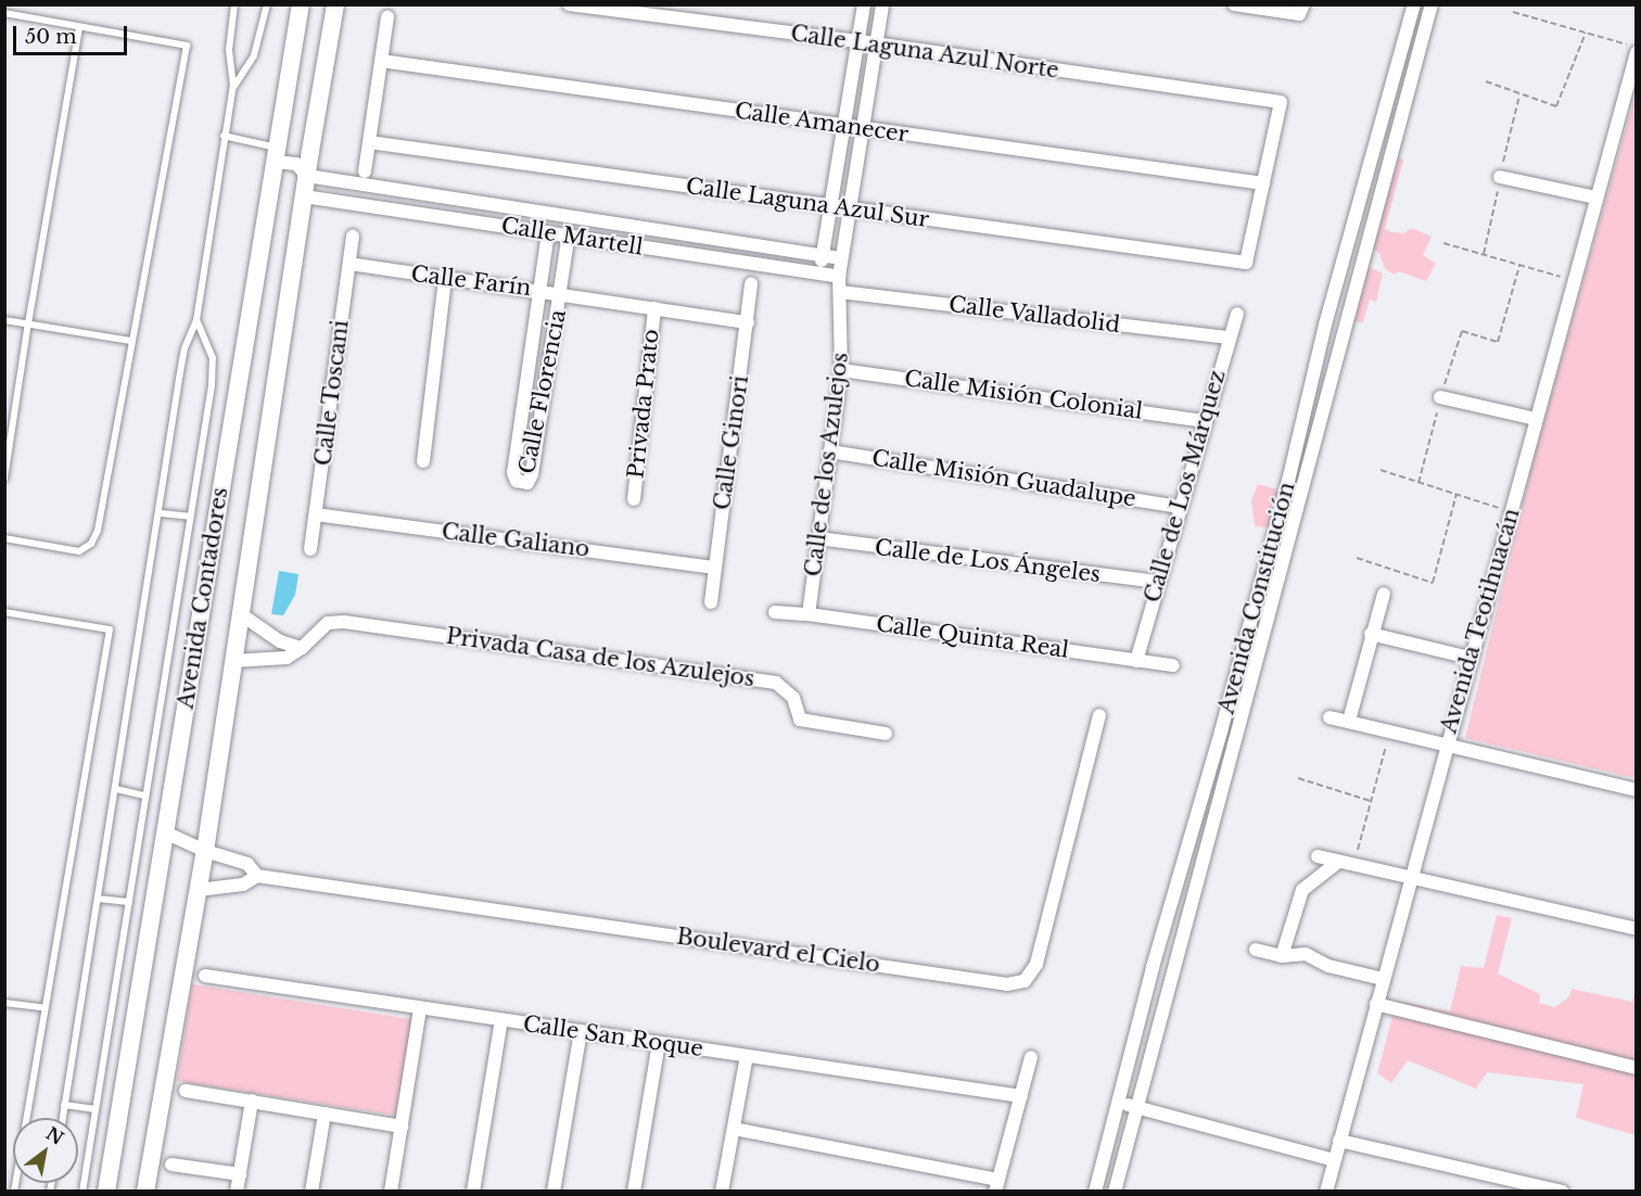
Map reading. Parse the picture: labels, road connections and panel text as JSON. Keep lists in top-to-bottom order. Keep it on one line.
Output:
{"streets":{"main road":["Avenida Contadores"],"street":["Calle Laguna Azul Norte","Calle Amanecer","Calle Laguna Azul Sur","Calle Martell","Calle Farín","Calle Valladolid","Calle Florencia","Calle Toscani","Calle Misión Colonial","Privada Prato","Calle Ginori","Calle de los Azulejos","Calle Misión Guadalupe","Calle de Los Márquez","Calle Galiano","Calle de Los Ángeles","Avenida Constitución","Avenida Teotihuacán","Calle Quinta Real","Privada Casa de los Azulejos","Boulevard el Cielo","Calle San Roque"]},"crossings":[["Calle Laguna Azul Norte","Calle Amanecer"],["Calle Laguna Azul Norte","Calle Laguna Azul Sur"],["Calle Laguna Azul Norte","Calle de los Azulejos"],["Calle Amanecer","Calle Laguna Azul Sur"],["Calle Amanecer","Calle de los Azulejos"],["Calle Laguna Azul Sur","Calle de los Azulejos"],["Calle Martell","Calle Florencia"],["Calle Martell","Calle de los Azulejos"],["Calle Martell","Avenida Contadores"],["Calle Farín","Calle Florencia"],["Calle Farín","Calle Toscani"],["Calle Farín","Privada Prato"],["Calle Farín","Calle Ginori"],["Calle Valladolid","Calle de los Azulejos"],["Calle Valladolid","Calle de Los Márquez"],["Calle Toscani","Calle Galiano"],["Calle Misión Colonial","Calle de los Azulejos"],["Calle Misión Colonial","Calle de Los Márquez"],["Calle Ginori","Calle Galiano"],["Calle de los Azulejos","Calle Misión Guadalupe"],["Calle de los Azulejos","Calle de Los Ángeles"],["Calle de los Azulejos","Calle Quinta Real"],["Calle Misión Guadalupe","Calle de Los Márquez"],["Calle de Los Márquez","Calle de Los Ángeles"],["Calle de Los Márquez","Calle Quinta Real"],["Avenida Contadores","Boulevard el Cielo"]],"scale_bar":"50 m","north":"top right"}
